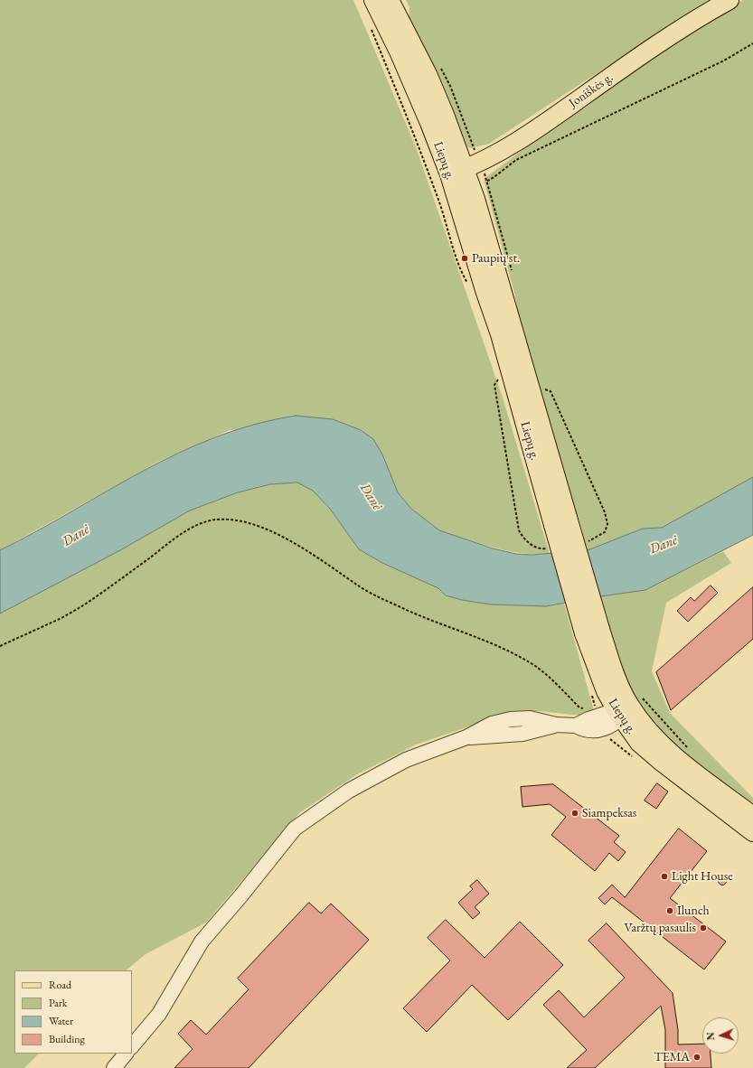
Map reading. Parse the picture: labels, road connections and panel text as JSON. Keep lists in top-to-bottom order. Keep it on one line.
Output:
{"streets":{"main road":["Joniškės g.","Liepų g."]},"crossings":[["Joniškės g.","Liepų g."]],"water":["Danė"],"places":["Paupių st.","Siampeksas","Light House","Ilunch","Varžtų pasaulis","TEMA"],"legend":["Road","Park","Water","Building"],"north":"left"}
